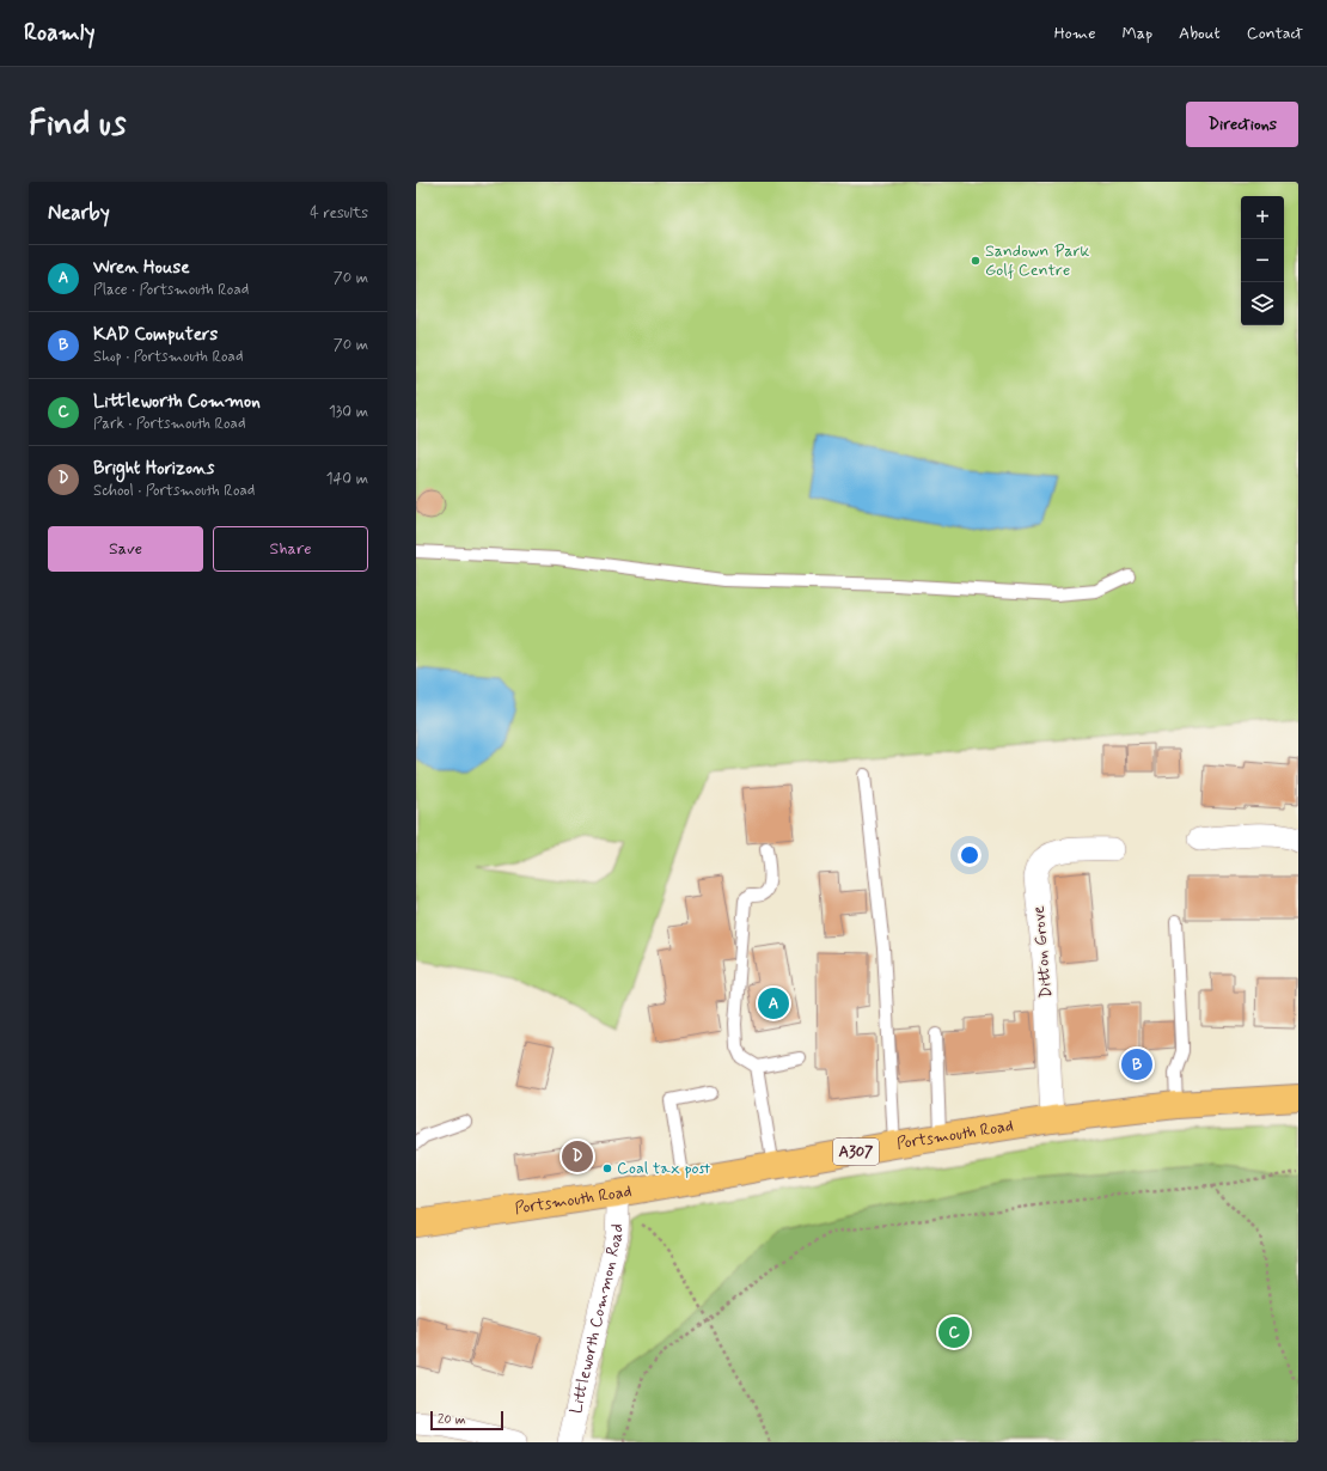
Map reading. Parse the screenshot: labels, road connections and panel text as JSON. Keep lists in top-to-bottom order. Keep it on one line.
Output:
{"streets":{"main road":["Portsmouth Road","A307"],"street":["Ditton Grove","Littleworth Common Road"]},"crossings":[["Ditton Grove","Portsmouth Road"],["Portsmouth Road","Littleworth Common Road"]],"places":["Sandown Park Golf Centre","Coal tax post"],"scale_bar":"20 m","page":{"header":"Roamly","nav":["Home","Map","About","Contact"],"buttons":["Directions",["Save","Share"]],"title":"Find us","heading":["Nearby","4 results"],"map_buttons":["+","−"],"list":[{"mark":"A","name":"Wren House","note":"Place · Portsmouth Road","value":"70 m"},{"mark":"B","name":"KAD Computers","note":"Shop · Portsmouth Road","value":"70 m"},{"mark":"C","name":"Littleworth Common","note":"Park · Portsmouth Road","value":"130 m"},{"mark":"D","name":"Bright Horizons","note":"School · Portsmouth Road","value":"140 m"}],"pins":["A","B","D","C"],"scale":"20 m"}}
